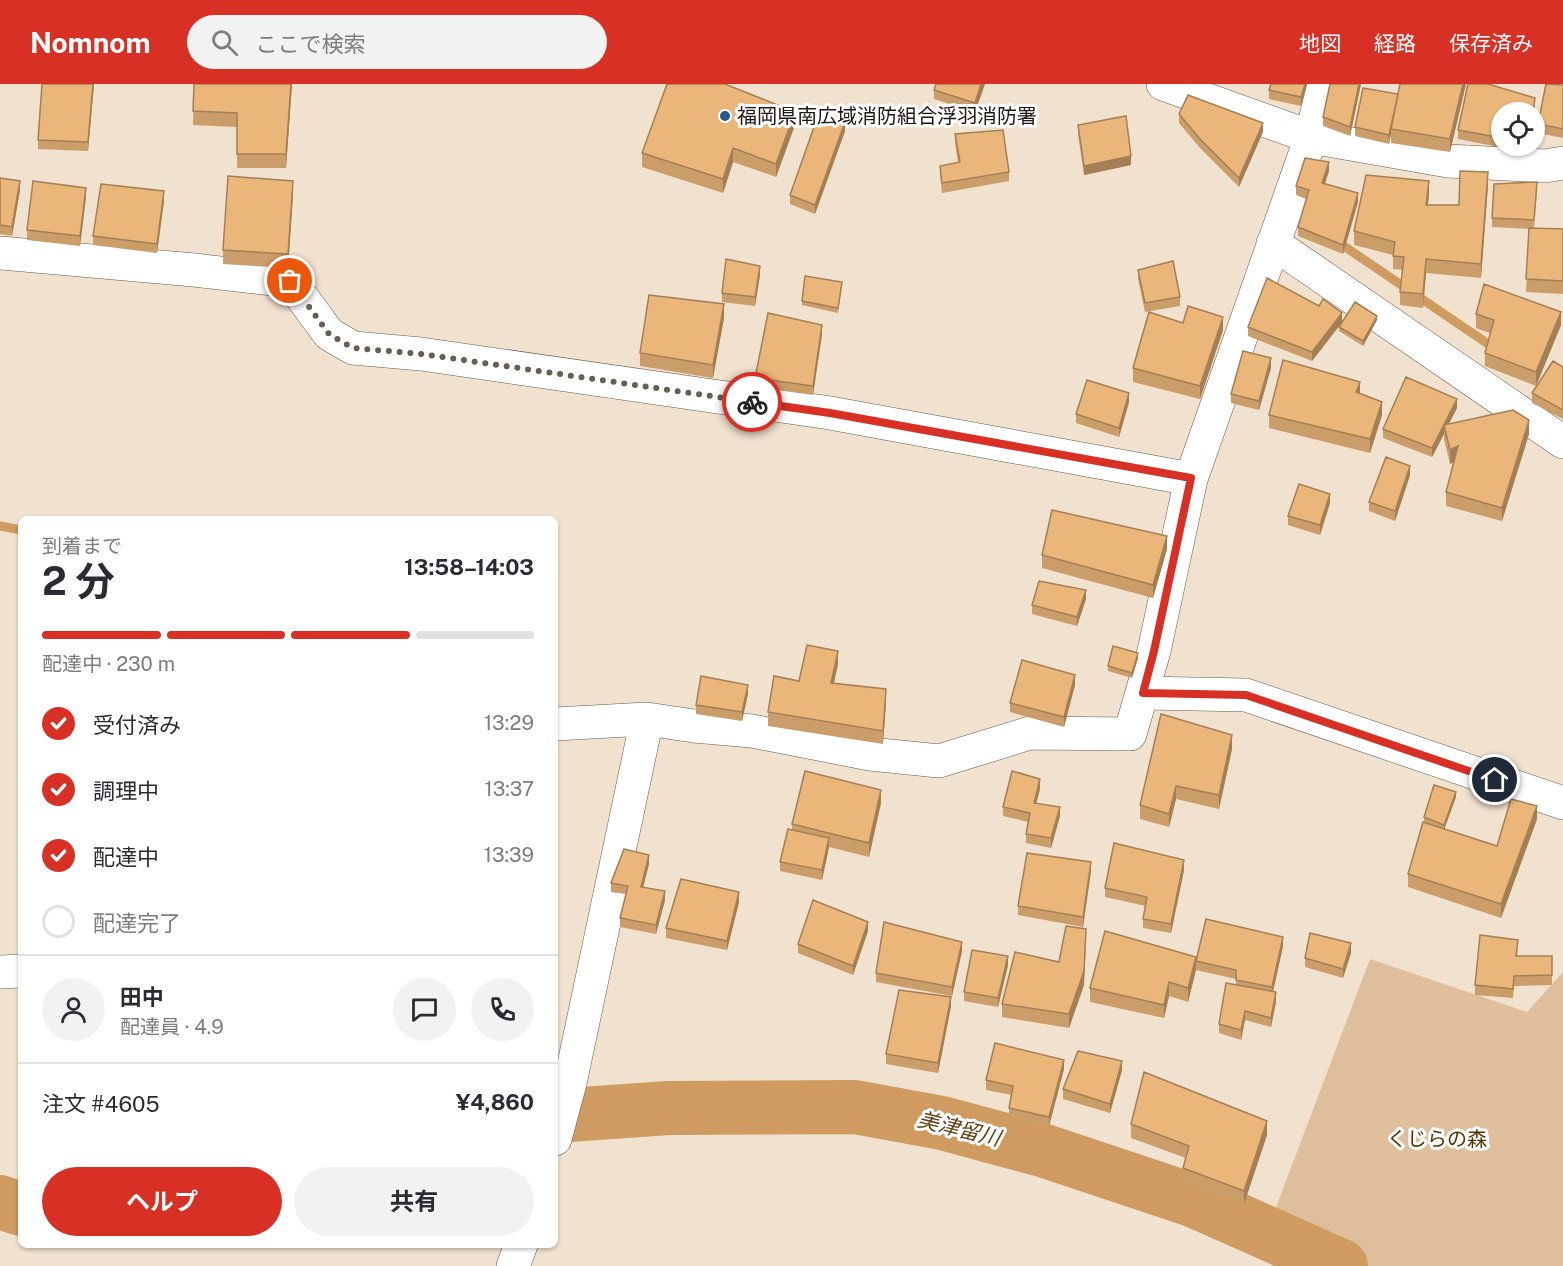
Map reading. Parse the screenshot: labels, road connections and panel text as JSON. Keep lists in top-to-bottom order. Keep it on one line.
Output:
{"water":["美津留川"],"parks":["くじらの森"],"places":["福岡県南広域消防組合浮羽消防署"],"page":{"header":"Nomnom","search":"ここで検索","nav":["地図","経路","保存済み"],"heading":["2 分","到着まで","13:58–14:03"],"panel":["田中","配達員 · 4.9","注文 #4605","¥4,860"],"bar":"配達中 · 230 m","list":[["受付済み","13:29"],["調理中","13:37"],["配達中","13:39"],"配達完了"],"buttons":["ヘルプ","共有"]}}
